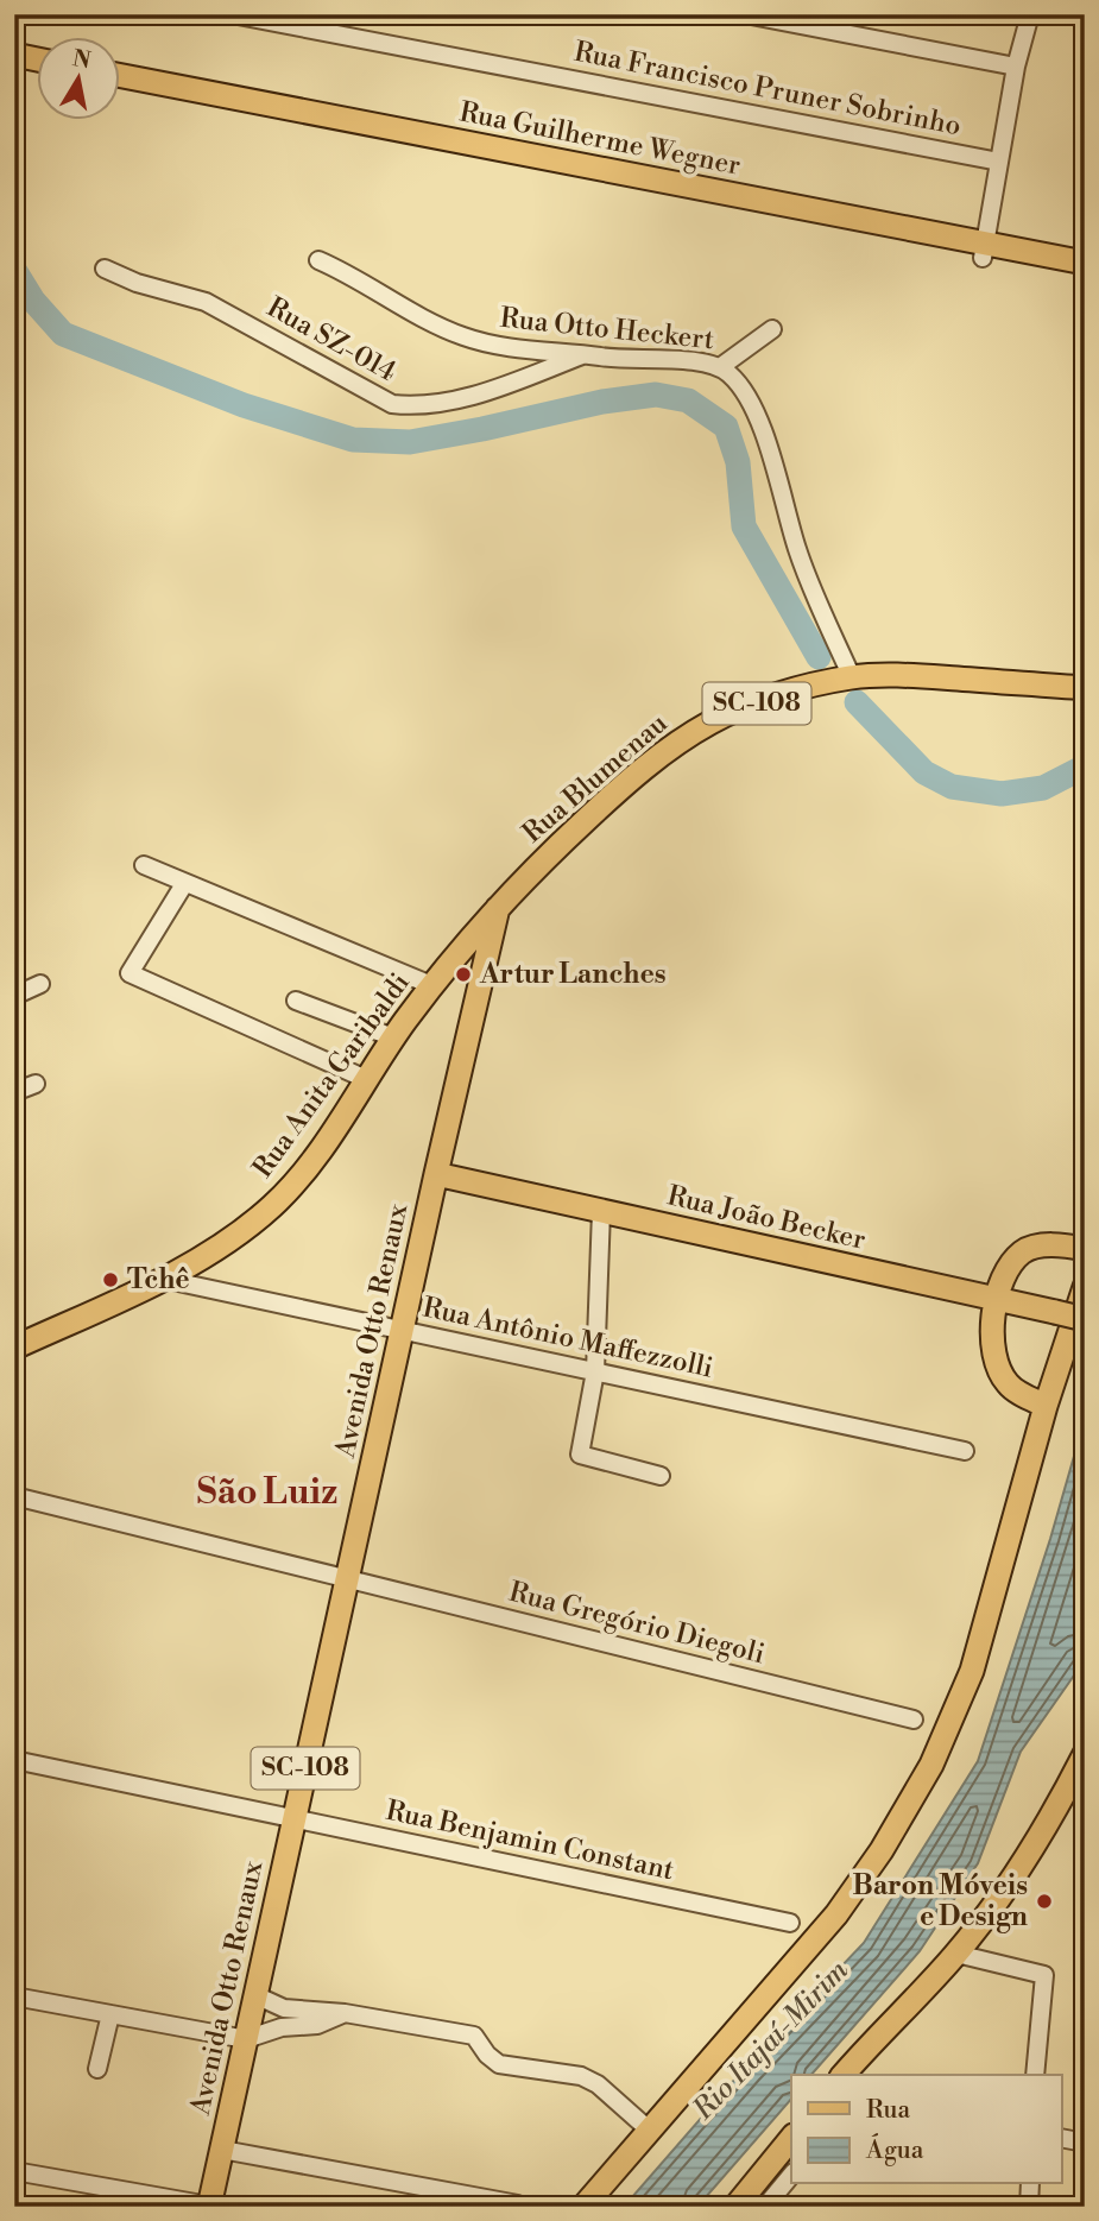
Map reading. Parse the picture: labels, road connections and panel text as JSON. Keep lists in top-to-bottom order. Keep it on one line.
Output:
{"streets":{"main road":["Rua Guilherme Wegner","SC-108","Rua Blumenau","Rua Anita Garibaldi","Rua João Becker","Avenida Otto Renaux"],"street":["Rua Francisco Pruner Sobrinho","Rua Otto Heckert","Rua SZ-014","Rua Antônio Maffezzolli","Rua Gregório Diegoli","Rua Benjamin Constant"]},"crossings":[["Rua Otto Heckert","Rua SZ-014"],["Rua Otto Heckert","Rua Blumenau"],["Rua Blumenau","Rua Anita Garibaldi"],["Rua Blumenau","Avenida Otto Renaux"],["Rua Anita Garibaldi","Avenida Otto Renaux"],["Rua Anita Garibaldi","Rua Antônio Maffezzolli"],["Rua João Becker","Avenida Otto Renaux"],["Avenida Otto Renaux","Rua Antônio Maffezzolli"],["Avenida Otto Renaux","Rua Gregório Diegoli"],["Avenida Otto Renaux","Rua Benjamin Constant"]],"districts":["São Luiz"],"water":["Rio Itajaí-Mirim"],"places":["Artur Lanches","Tchê","Baron Móveis e Design"],"legend":["Rua","Água"],"north":"top"}
